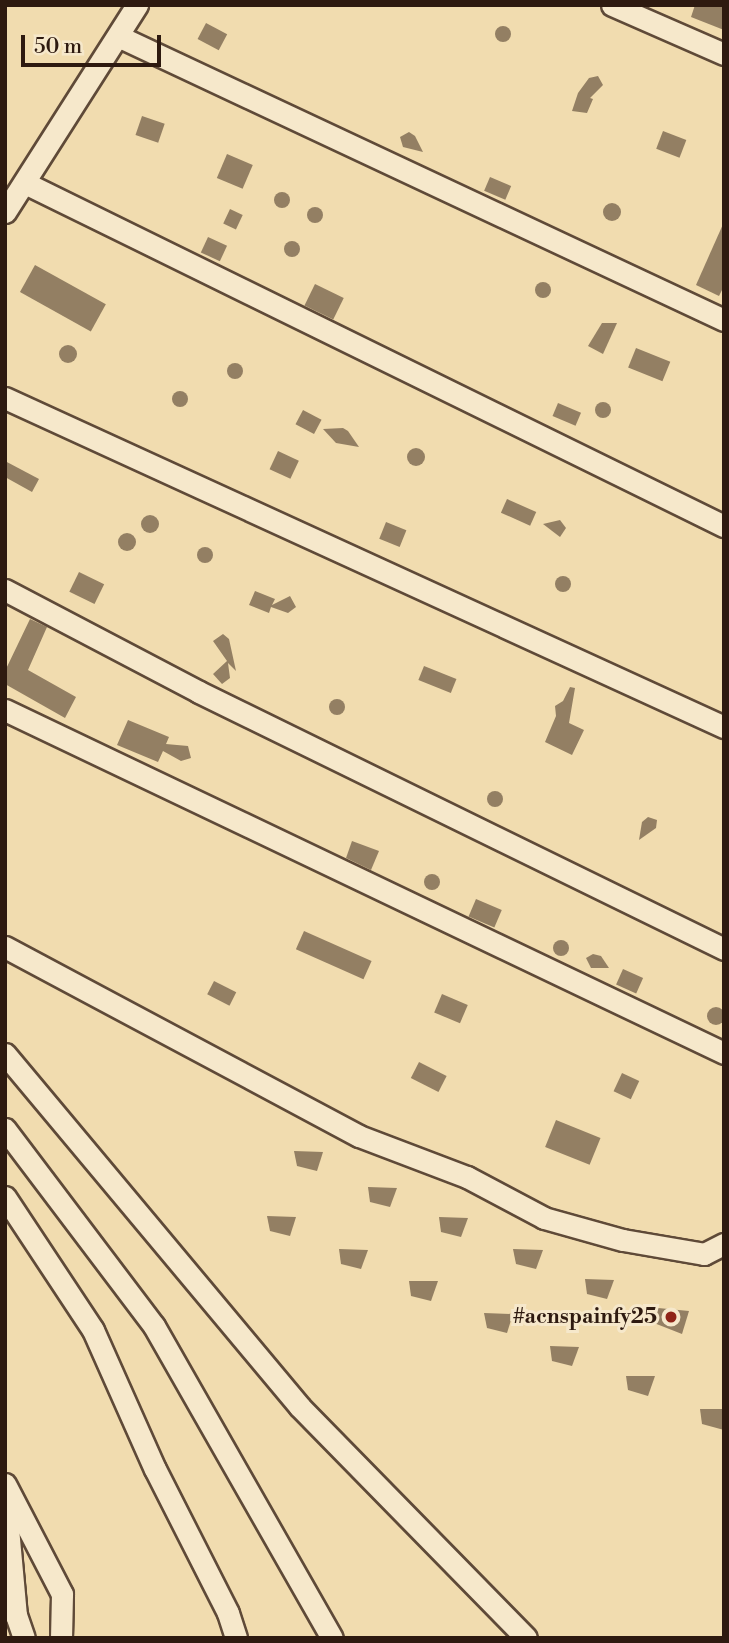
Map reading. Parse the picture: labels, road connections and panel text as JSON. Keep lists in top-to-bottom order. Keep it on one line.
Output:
{"places":["#acnspainfy25"],"scale_bar":"50 m"}
